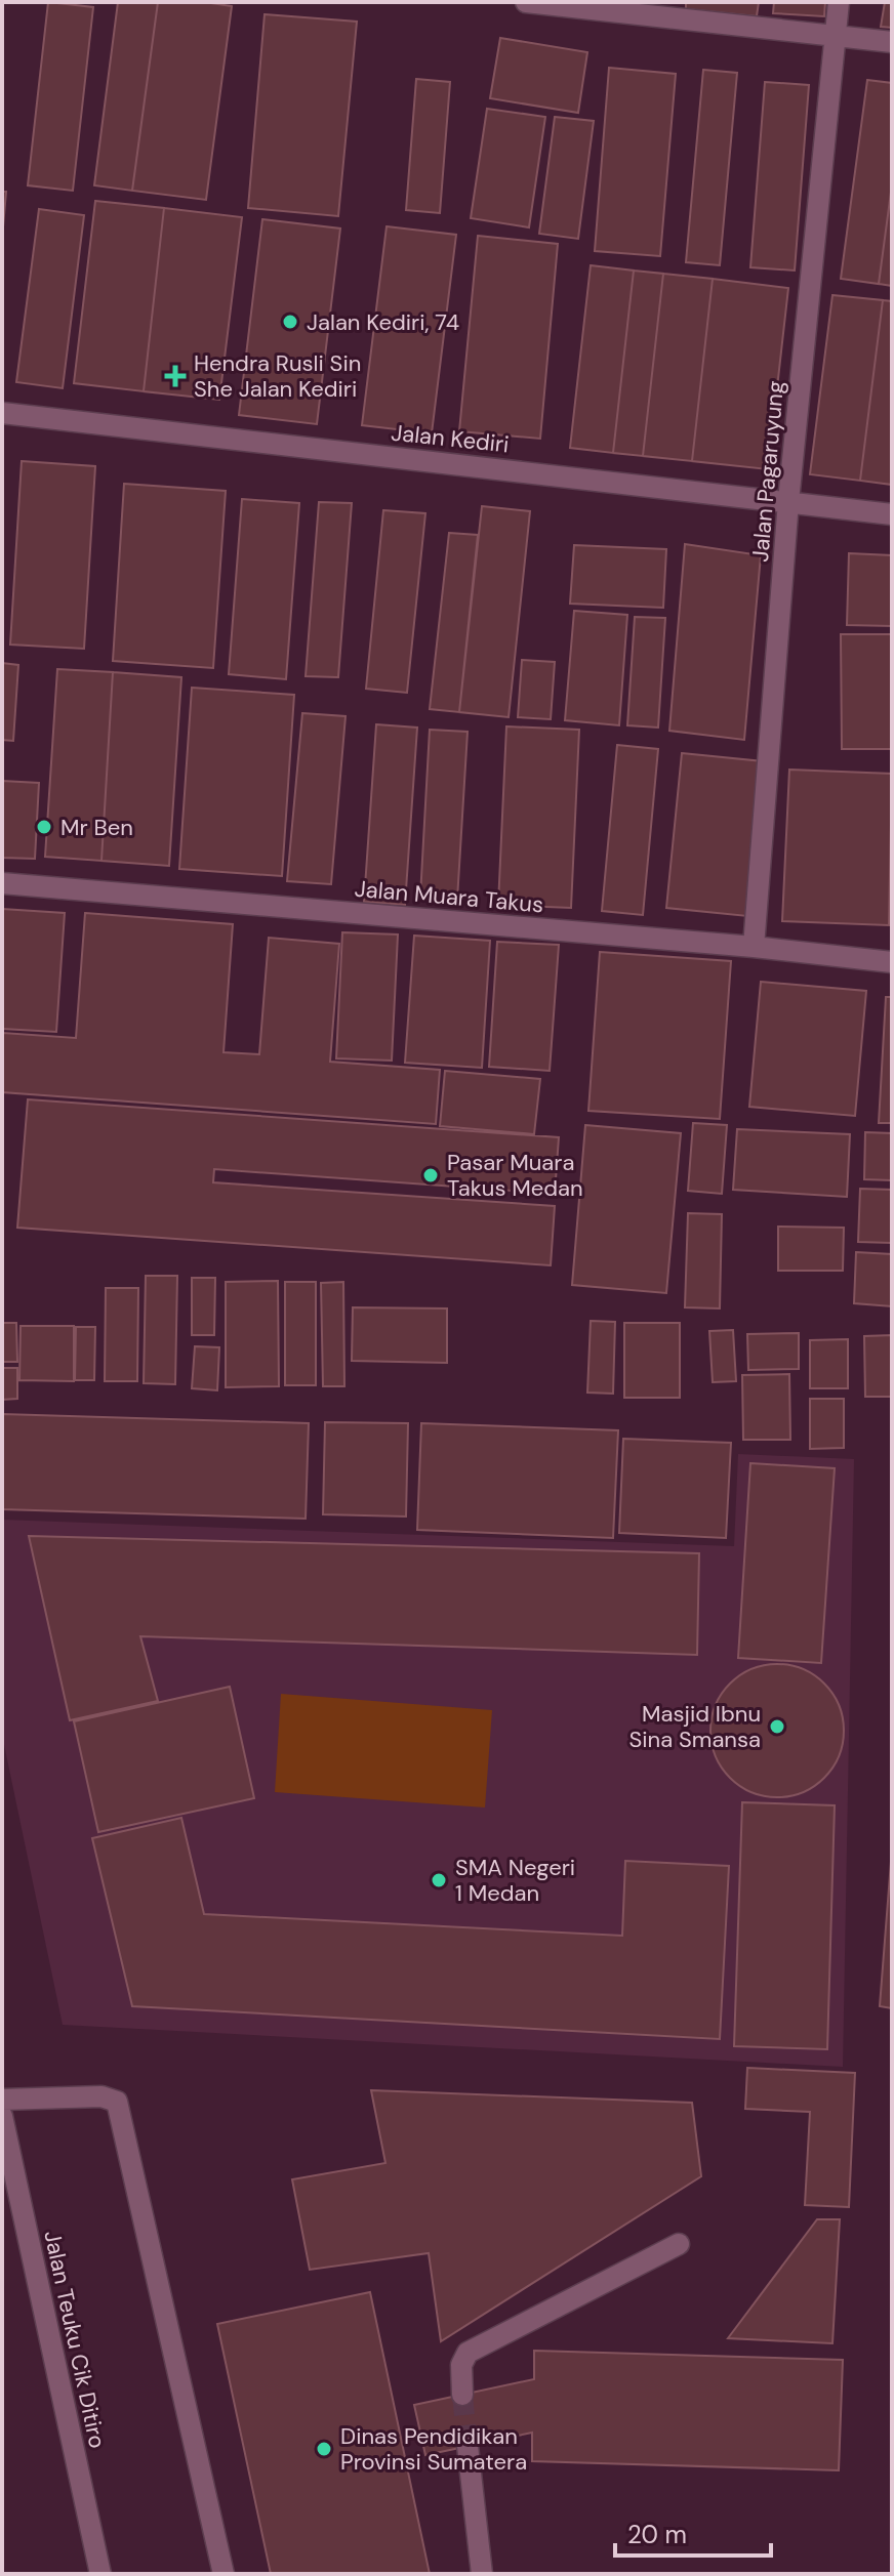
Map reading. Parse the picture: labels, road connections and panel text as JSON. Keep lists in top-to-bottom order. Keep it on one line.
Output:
{"streets":{"street":["Jalan Kediri","Jalan Pagaruyung","Jalan Muara Takus","Jalan Teuku Cik Ditiro"]},"crossings":[["Jalan Kediri","Jalan Pagaruyung"],["Jalan Pagaruyung","Jalan Muara Takus"]],"places":{"other":["Jalan Kediri, 74","Mr Ben","Pasar Muara Takus Medan","Masjid Ibnu Sina Smansa","SMA Negeri 1 Medan","Dinas Pendidikan Provinsi Sumatera"],"health":["Hendra Rusli Sin She Jalan Kediri"]},"scale_bar":"20 m"}
